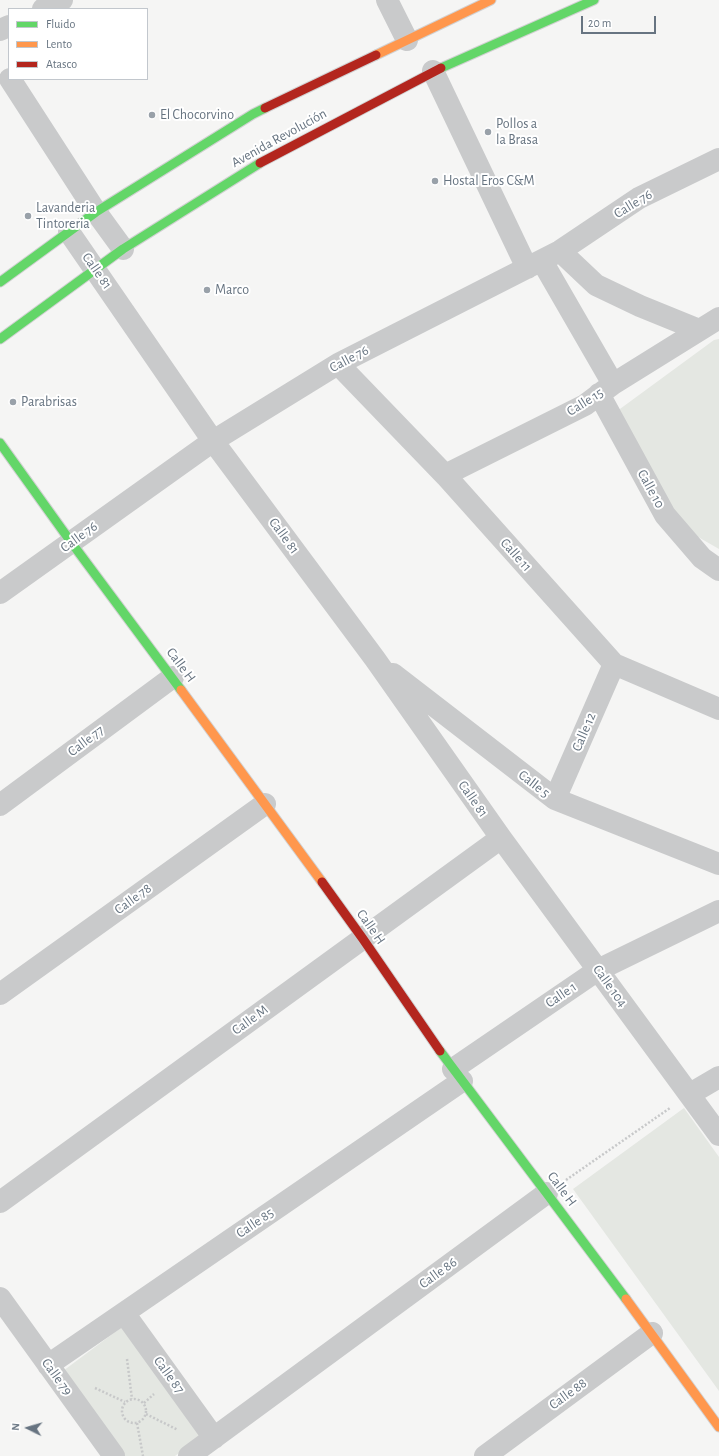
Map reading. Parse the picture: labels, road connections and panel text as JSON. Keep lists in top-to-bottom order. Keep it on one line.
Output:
{"streets":{"street":["Avenida Revolución","Calle 76","Calle 81","Calle 15","Calle 10","Calle 11","Calle H","Calle 12","Calle 77","Calle 5","Calle 78","Calle 104","Calle 1","Calle M","Calle 85","Calle 86","Calle 87","Calle 79","Calle 88"]},"crossings":[["Avenida Revolución","Calle 81"],["Avenida Revolución","Calle 10"],["Calle 76","Calle 81"],["Calle 76","Calle 10"],["Calle 76","Calle 11"],["Calle 76","Calle H"],["Calle 81","Calle 5"],["Calle 81","Calle 104"],["Calle 81","Calle M"],["Calle 15","Calle 10"],["Calle 15","Calle 11"],["Calle 11","Calle 12"],["Calle H","Calle 77"],["Calle H","Calle 78"],["Calle H","Calle 1"],["Calle H","Calle M"],["Calle H","Calle 85"],["Calle H","Calle 86"],["Calle H","Calle 88"],["Calle 12","Calle 5"],["Calle 104","Calle 1"],["Calle 104","Calle M"],["Calle 1","Calle 85"],["Calle 85","Calle 87"],["Calle 85","Calle 79"],["Calle 86","Calle 87"]],"places":["El Chocorvino","Pollos a la Brasa","Hostal Eros C&M","Lavanderia Tintoreria","Marco","Parabrisas"],"legend":["Fluido","Lento","Atasco"],"scale_bar":"20 m","north":"left"}
